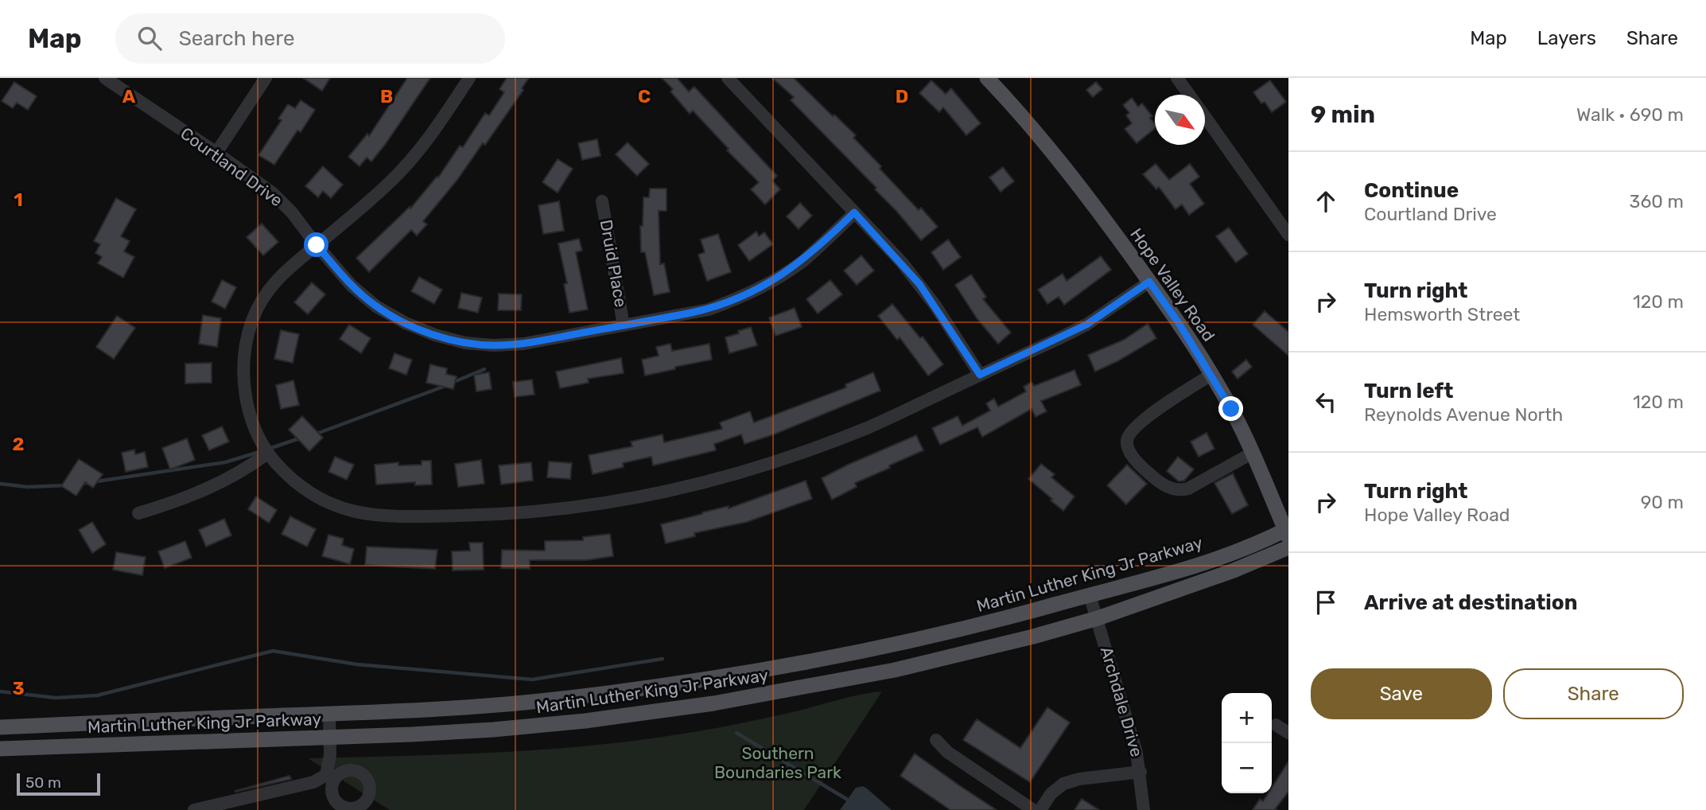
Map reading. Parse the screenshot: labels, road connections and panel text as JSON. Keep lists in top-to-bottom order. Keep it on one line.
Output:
{"streets":{"main road":["Hope Valley Road","Martin Luther King Jr Parkway"],"street":["Courtland Drive","Druid Place","Archdale Drive"]},"crossings":[["Courtland Drive","Druid Place"],["Hope Valley Road","Martin Luther King Jr Parkway"],["Martin Luther King Jr Parkway","Archdale Drive"]],"parks":["Southern Boundaries Park"],"scale_bar":"50 m","north":"bottom right","page":{"header":"Map","search":"Search here","nav":["Map","Layers","Share"],"heading":["9 min","Walk · 690 m"],"list":[["Continue","Courtland Drive","360 m"],["Turn right","Hemsworth Street","120 m"],["Turn left","Reynolds Avenue North","120 m"],["Turn right","Hope Valley Road","90 m"],"Arrive at destination"],"buttons":["Save","Share"],"map_buttons":["+","−"],"scale":"50 m"},"grid":{"columns":["A","B","C","D"],"rows":["1","2","3"]}}
